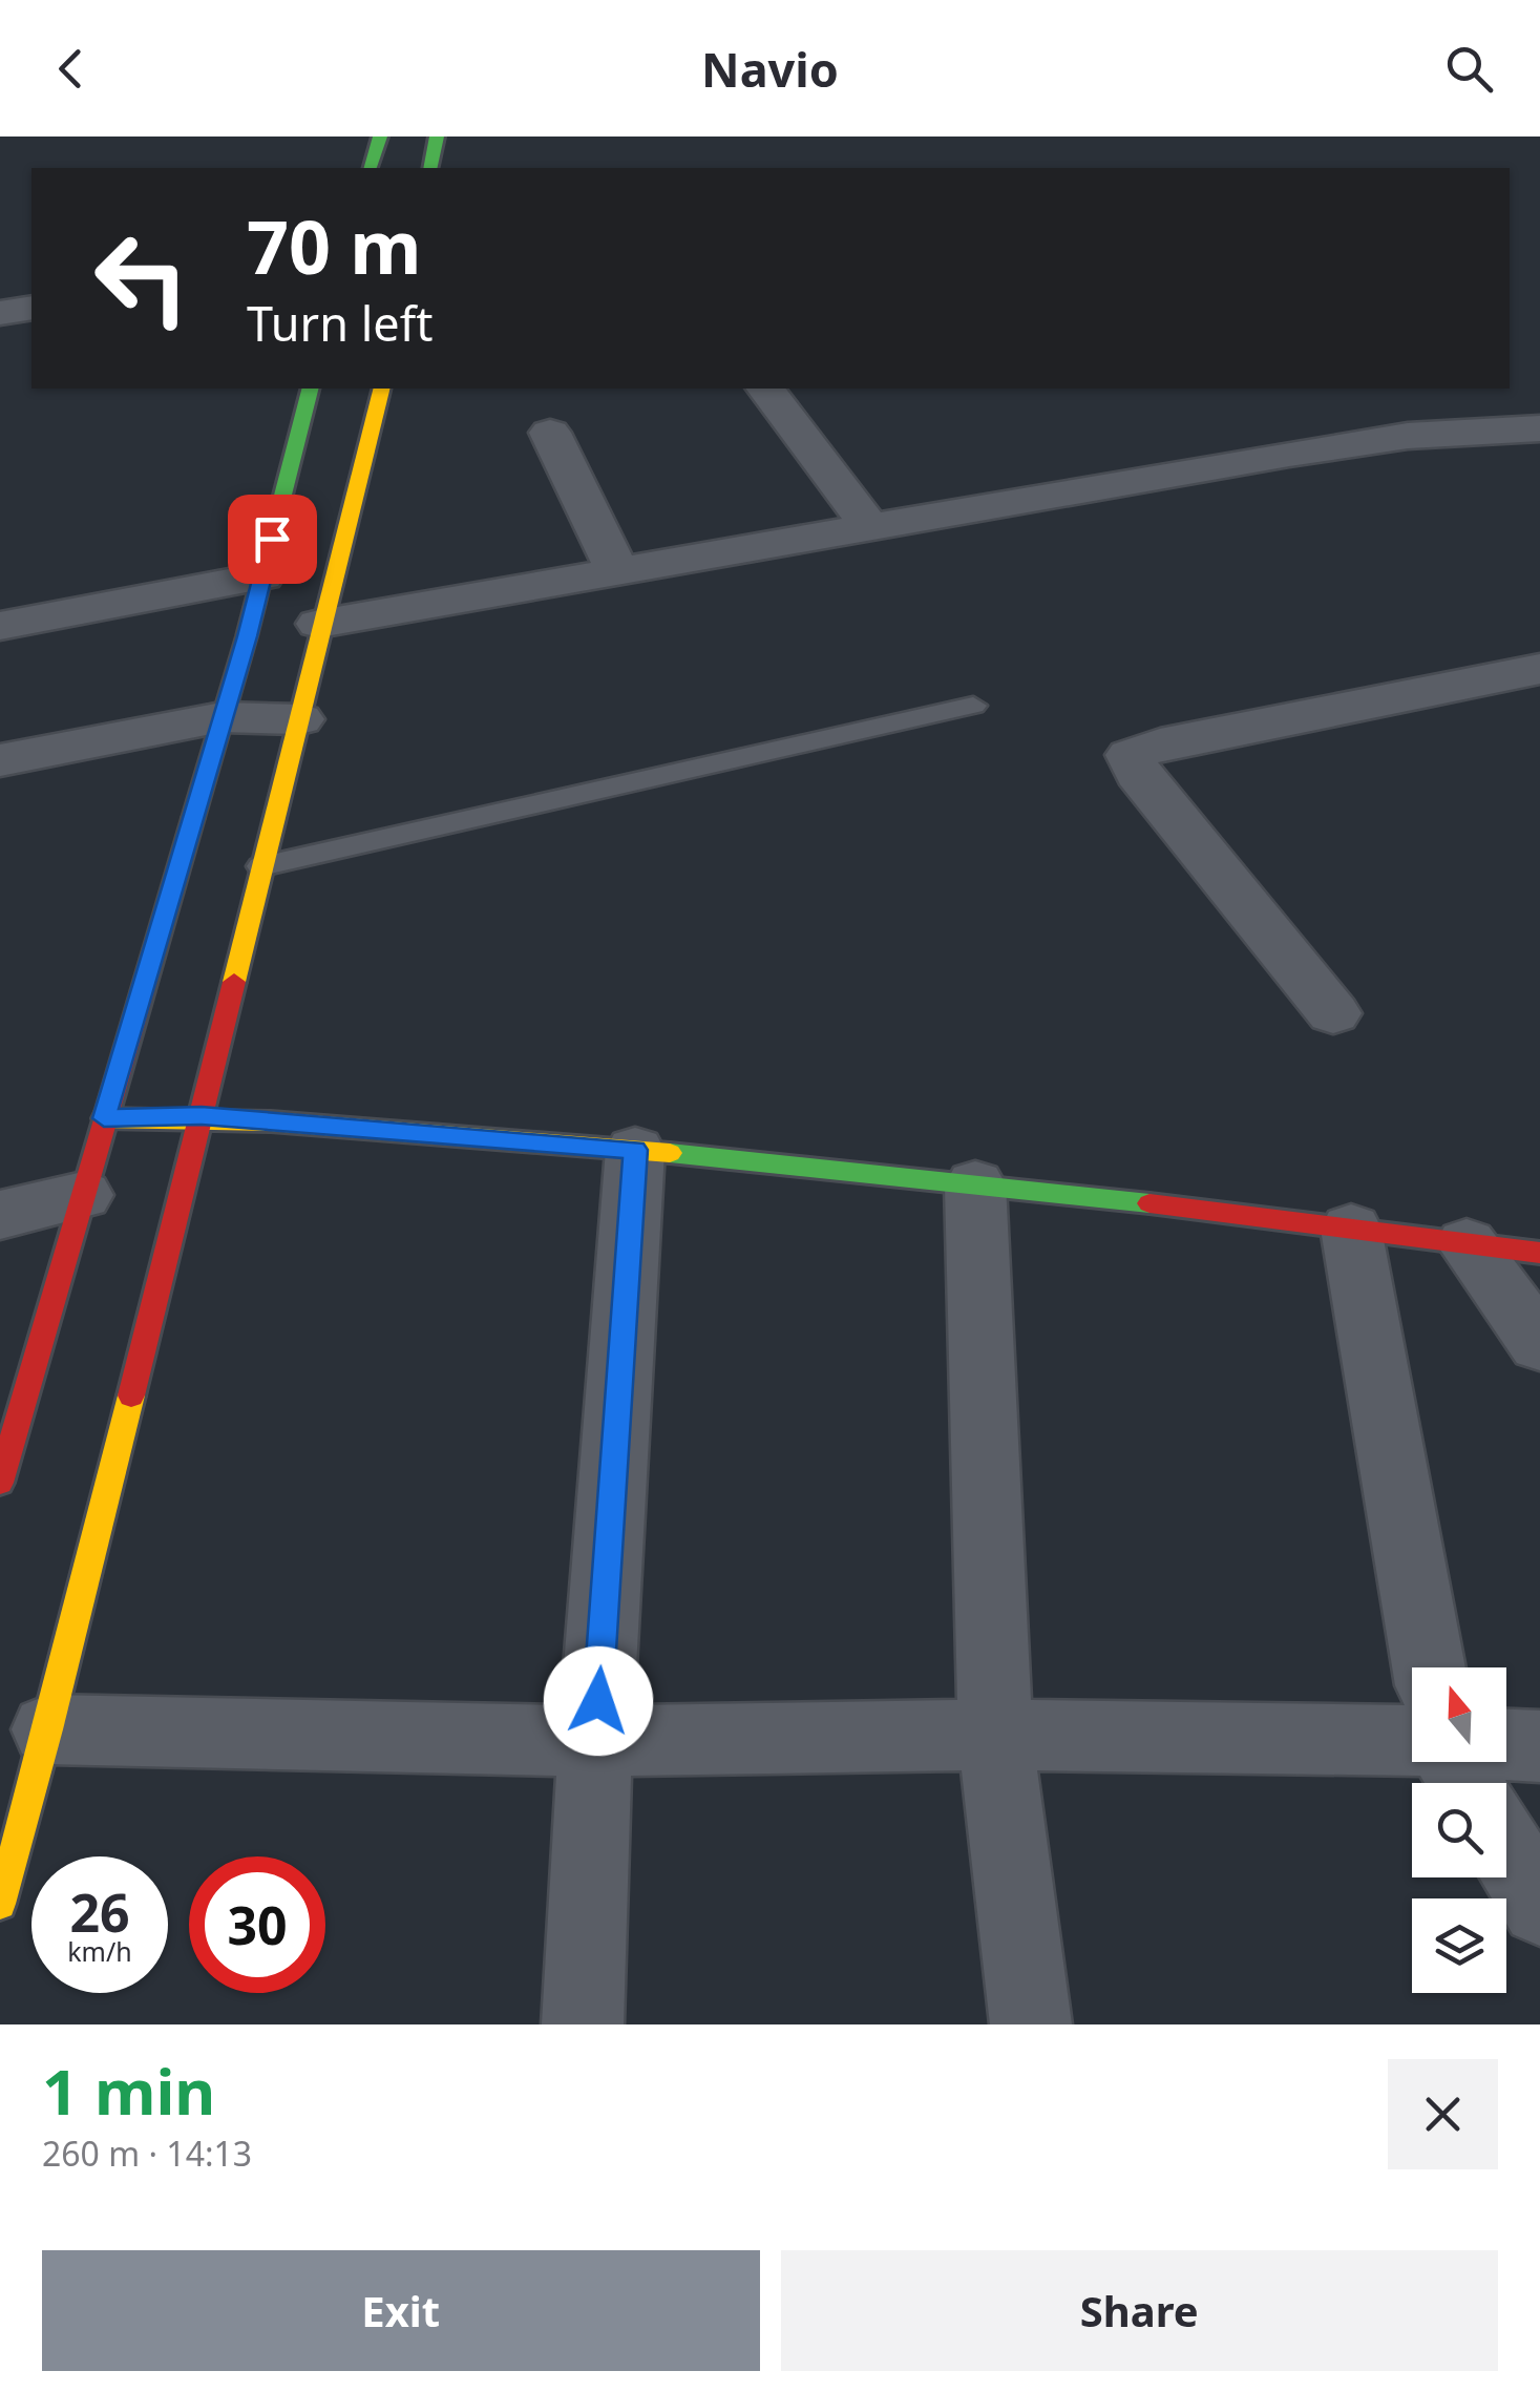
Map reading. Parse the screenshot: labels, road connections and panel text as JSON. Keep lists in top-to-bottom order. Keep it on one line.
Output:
{"north":"top","page":{"header":"Navio","turn":["70 m","Turn left"],"speed":"26 km/h","limit":"30","heading":["1 min","260 m · 14:13"],"buttons":["Exit","Share"]}}
